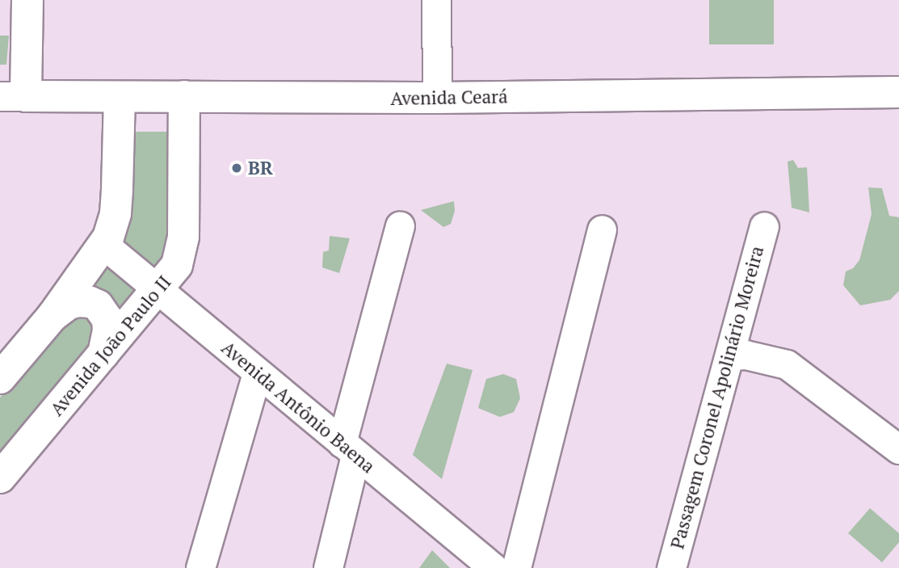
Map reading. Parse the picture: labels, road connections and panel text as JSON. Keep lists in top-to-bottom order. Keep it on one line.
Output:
{"streets":{"main road":["Avenida Ceará","Avenida João Paulo II"],"street":["Passagem Coronel Apolinário Moreira","Avenida Antônio Baena"]},"crossings":[["Avenida Ceará","Avenida João Paulo II"],["Avenida João Paulo II","Avenida Antônio Baena"]],"places":["BR"]}
